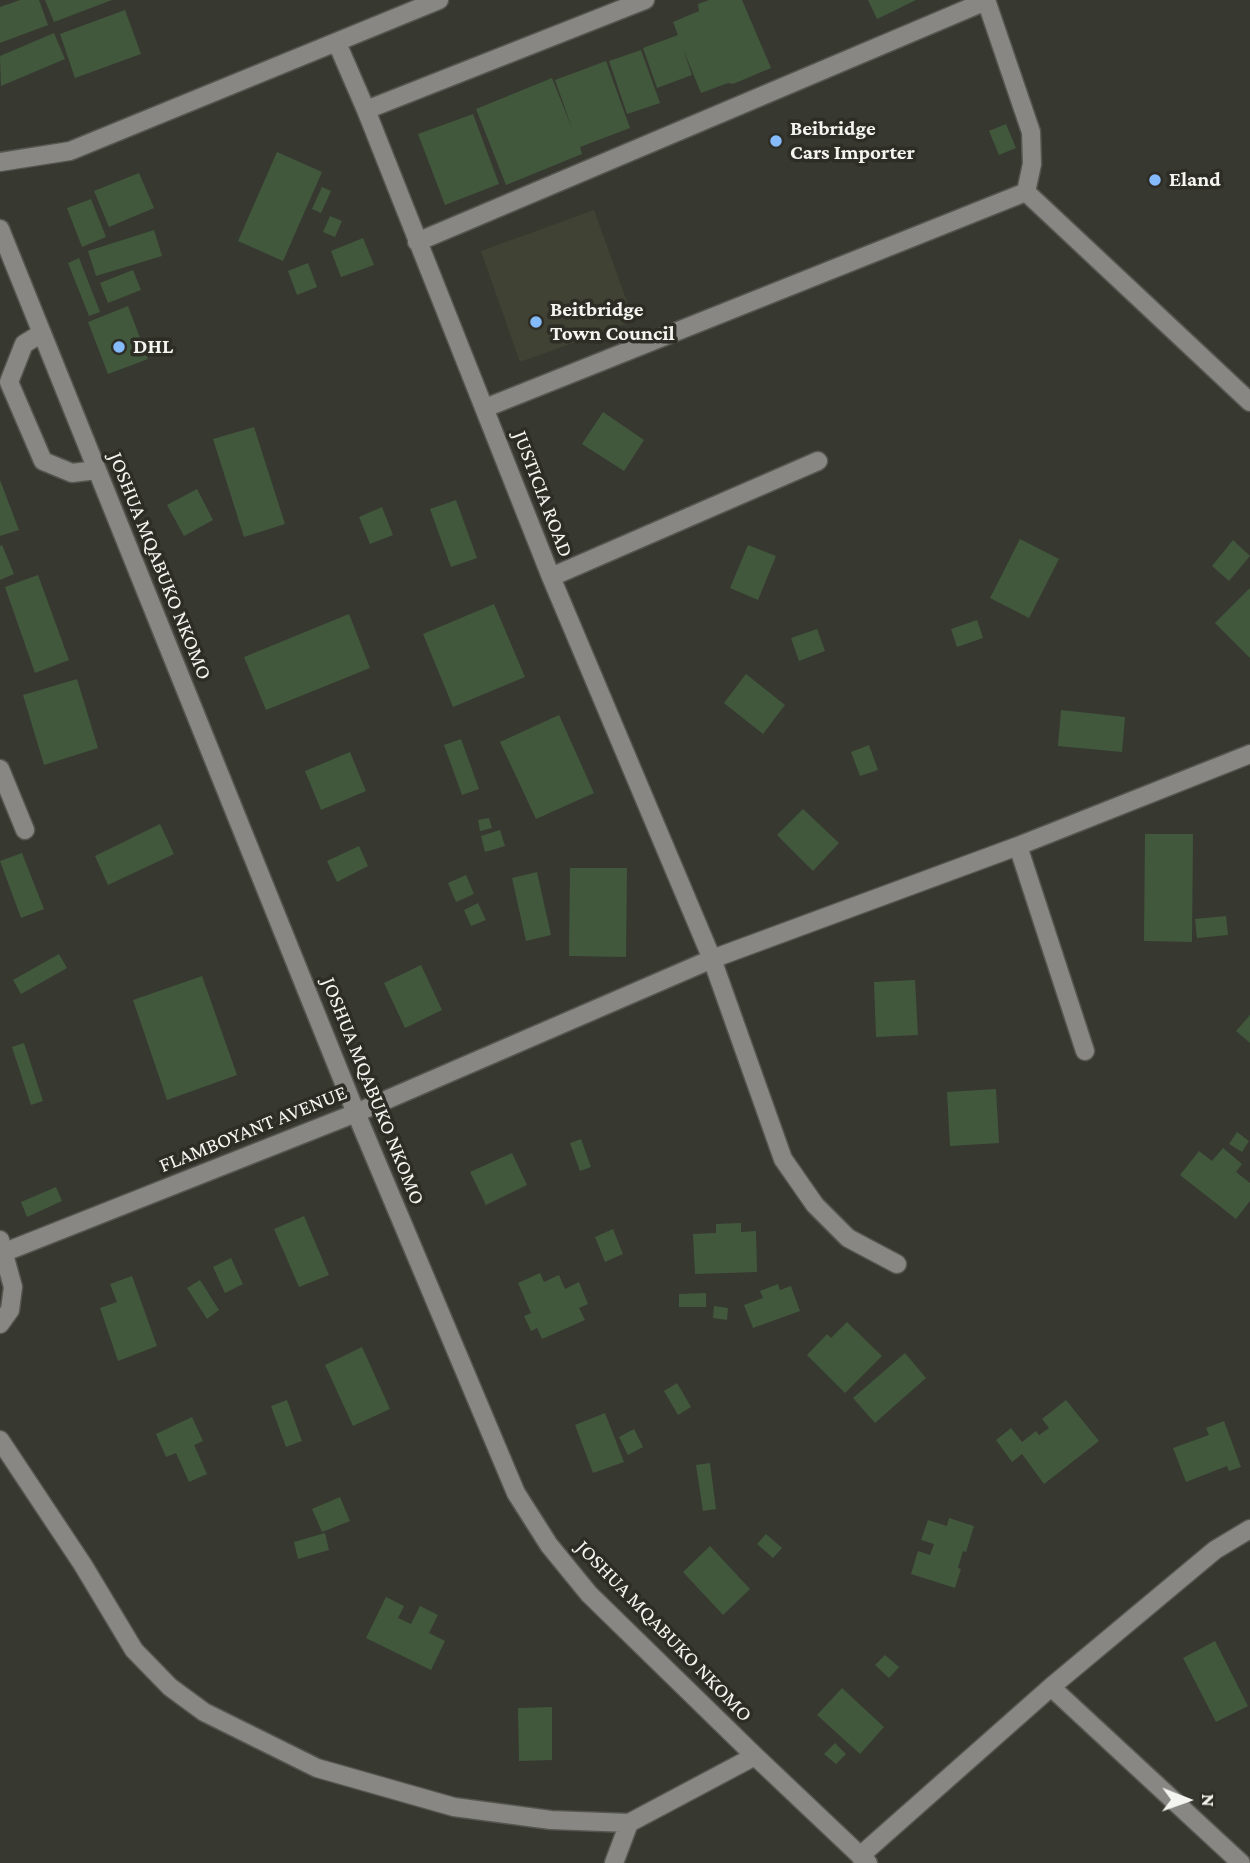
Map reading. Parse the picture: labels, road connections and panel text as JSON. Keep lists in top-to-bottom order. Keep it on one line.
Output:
{"streets":{"street":["JUSTICIA ROAD","JOSHUA MQABUKO NKOMO","FLAMBOYANT AVENUE"]},"crossings":[["JUSTICIA ROAD","FLAMBOYANT AVENUE"],["JOSHUA MQABUKO NKOMO","FLAMBOYANT AVENUE"]],"places":["Beibridge Cars Importer","Eland","Beitbridge Town Council","DHL"],"north":"right"}
